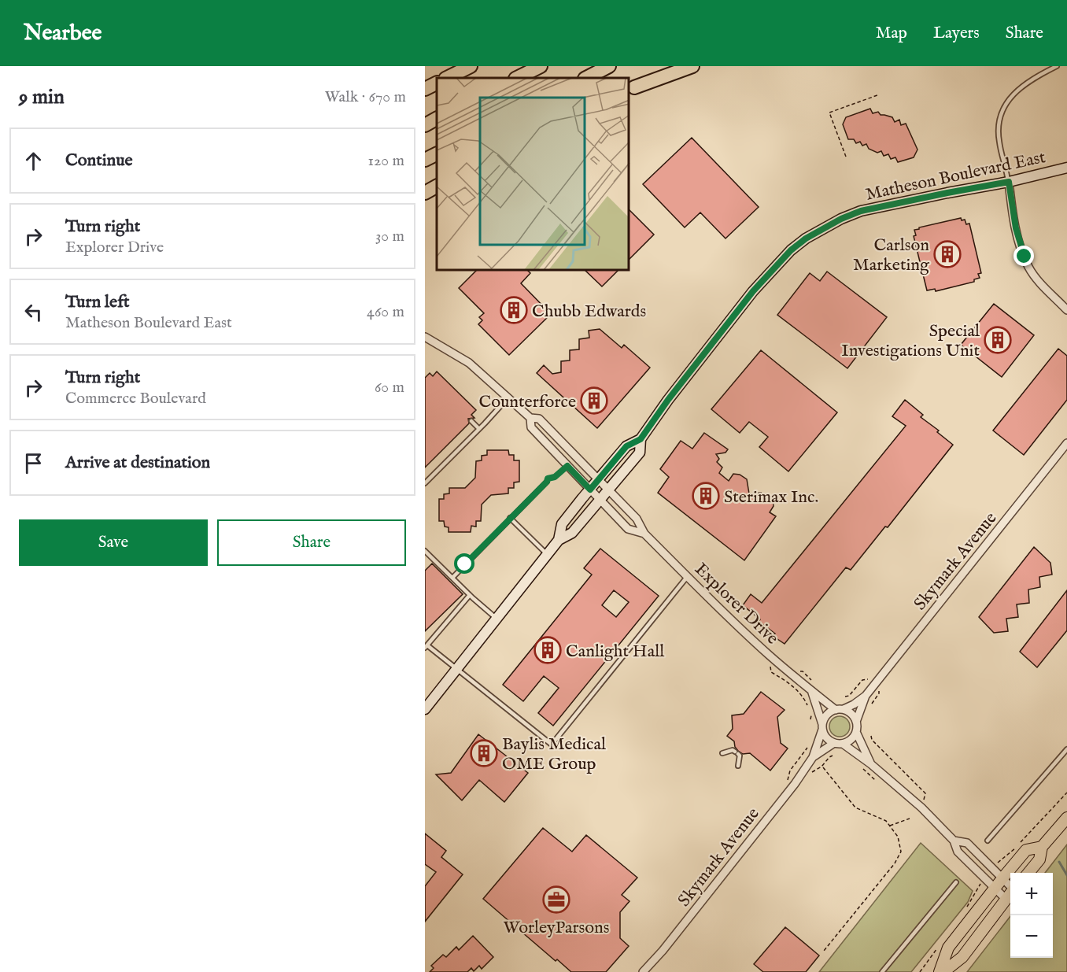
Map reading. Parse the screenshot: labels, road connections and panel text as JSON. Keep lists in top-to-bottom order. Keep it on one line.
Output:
{"streets":{"street":["Matheson Boulevard East","Skymark Avenue","Explorer Drive"]},"crossings":[["Matheson Boulevard East","Explorer Drive"],["Skymark Avenue","Explorer Drive"]],"places":{"building":["Carlson Marketing","Chubb Edwards","Special Investigations Unit","Counterforce","Sterimax Inc.","Canlight Hall","Baylis Medical OME Group"],"office":["WorleyParsons"]},"page":{"header":"Nearbee","nav":["Map","Layers","Share"],"heading":["9 min","Walk · 670 m"],"list":[["Continue","120 m"],["Turn right","Explorer Drive","30 m"],["Turn left","Matheson Boulevard East","460 m"],["Turn right","Commerce Boulevard","60 m"],"Arrive at destination"],"buttons":["Save","Share"],"map_buttons":["+","−"]}}
